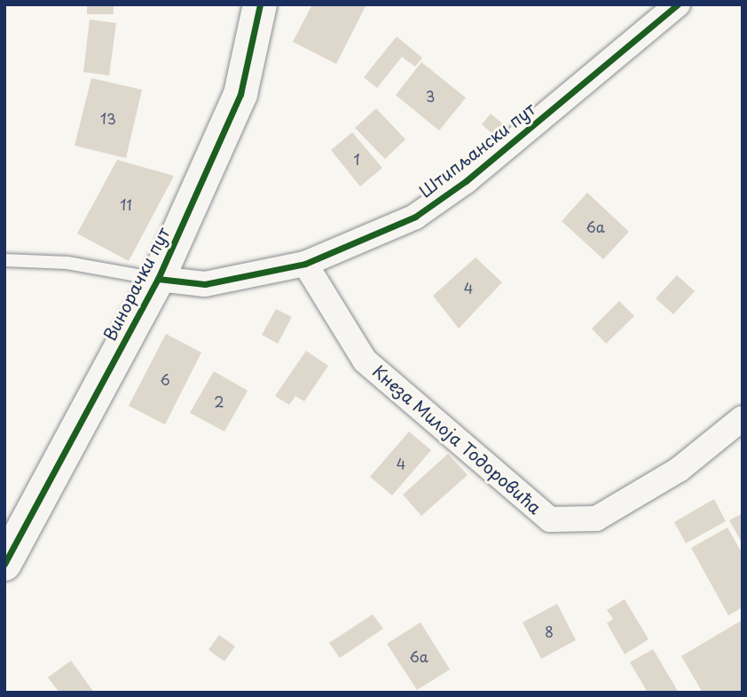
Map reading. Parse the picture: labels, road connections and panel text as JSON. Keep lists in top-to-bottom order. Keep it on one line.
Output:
{"streets":{"street":["Штипљански пут","Винорачки пут","Кнеза Милоја Тодоровића"]},"crossings":[["Штипљански пут","Винорачки пут"],["Штипљански пут","Кнеза Милоја Тодоровића"]],"house_numbers":["3","13","1","11","6a","4","6","2","4","8","6a"]}
